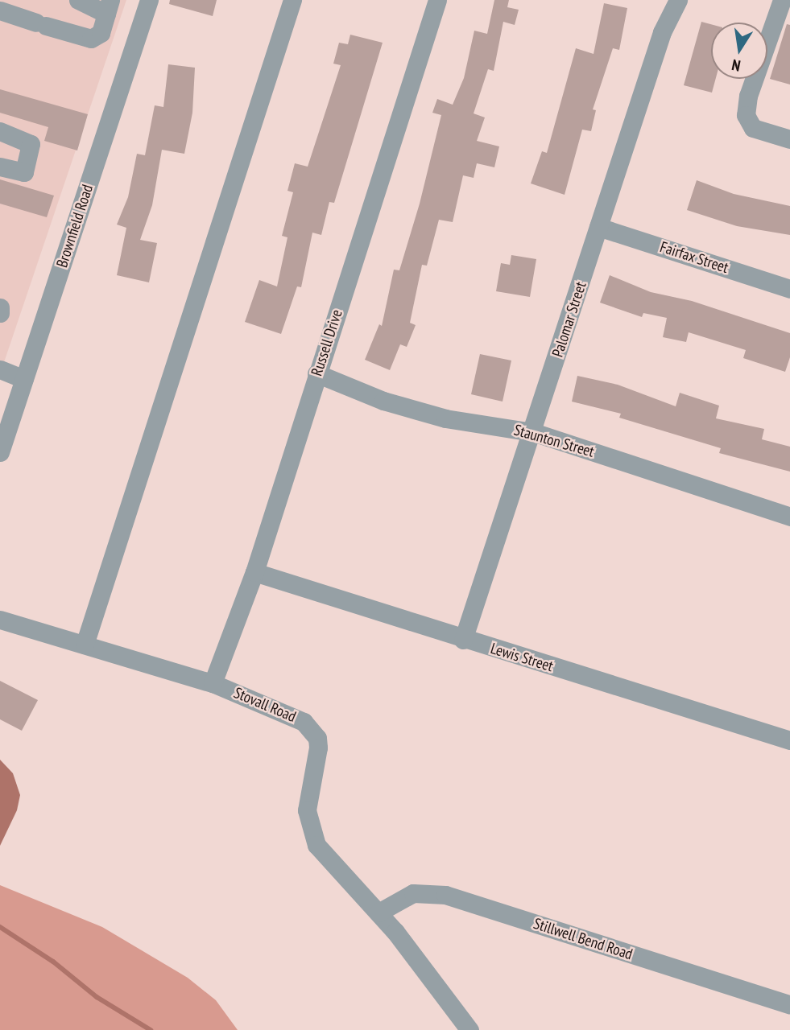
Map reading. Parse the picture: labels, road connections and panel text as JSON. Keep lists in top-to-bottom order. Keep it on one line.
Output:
{"streets":{"street":["Brownfield Road","Fairfax Street","Palomar Street","Russell Drive","Staunton Street","Lewis Street","Stovall Road","Stillwell Bend Road"]},"crossings":[["Fairfax Street","Palomar Street"],["Palomar Street","Staunton Street"],["Palomar Street","Lewis Street"],["Russell Drive","Staunton Street"],["Russell Drive","Lewis Street"],["Russell Drive","Stovall Road"],["Stovall Road","Stillwell Bend Road"]],"north":"bottom"}
